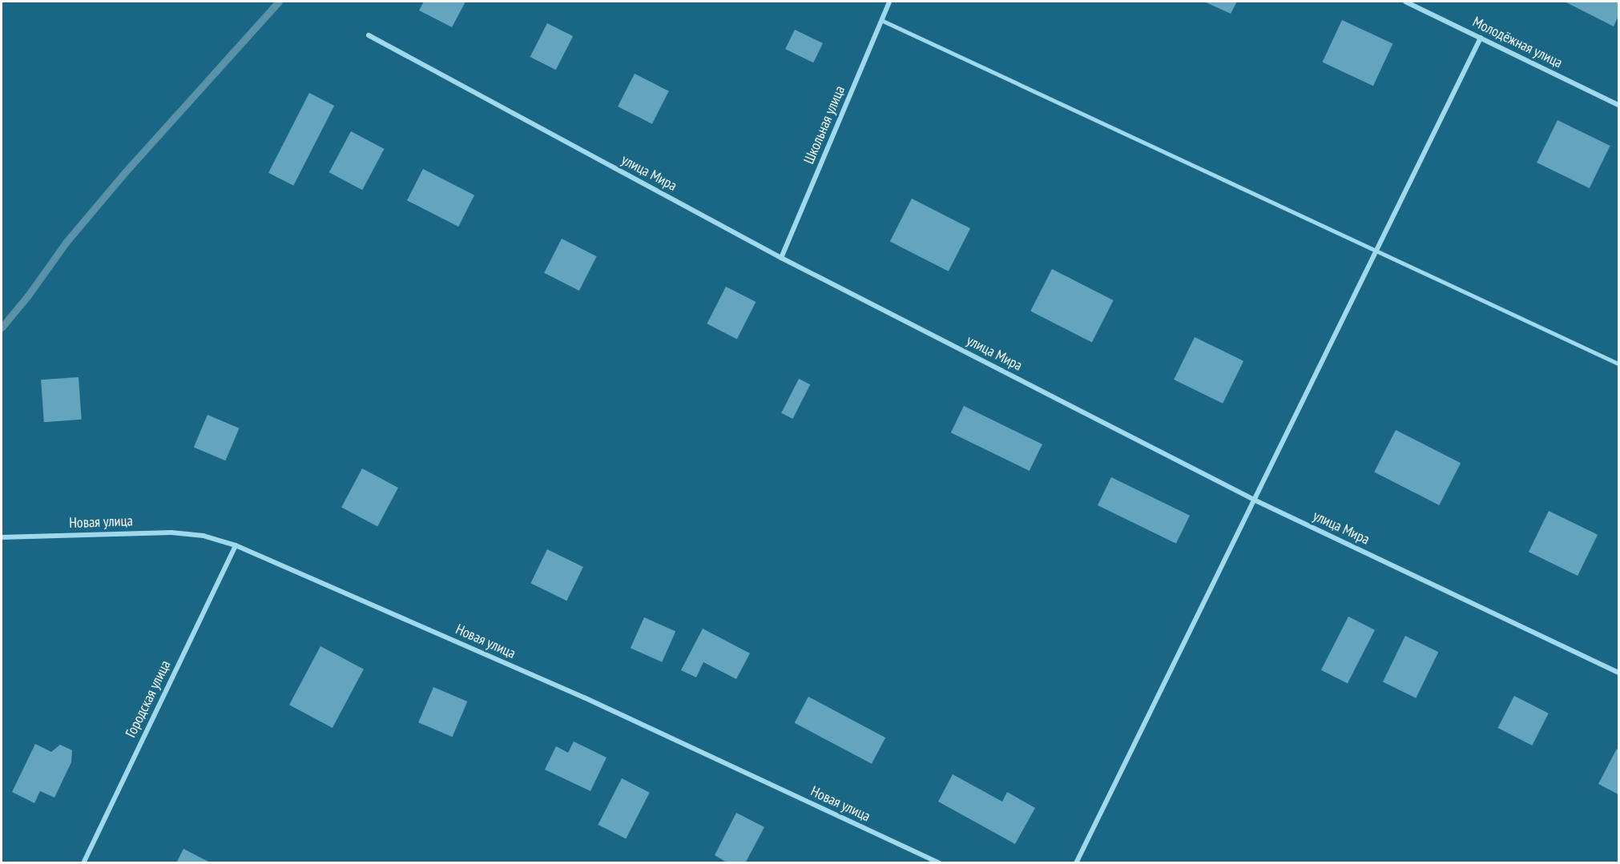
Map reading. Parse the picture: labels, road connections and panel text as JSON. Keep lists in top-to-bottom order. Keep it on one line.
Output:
{"streets":{"street":["Молодёжная улица","Школьная улица","улица Мира","Новая улица","Городская улица"]},"crossings":[["Школьная улица","улица Мира"],["Новая улица","Городская улица"]]}
